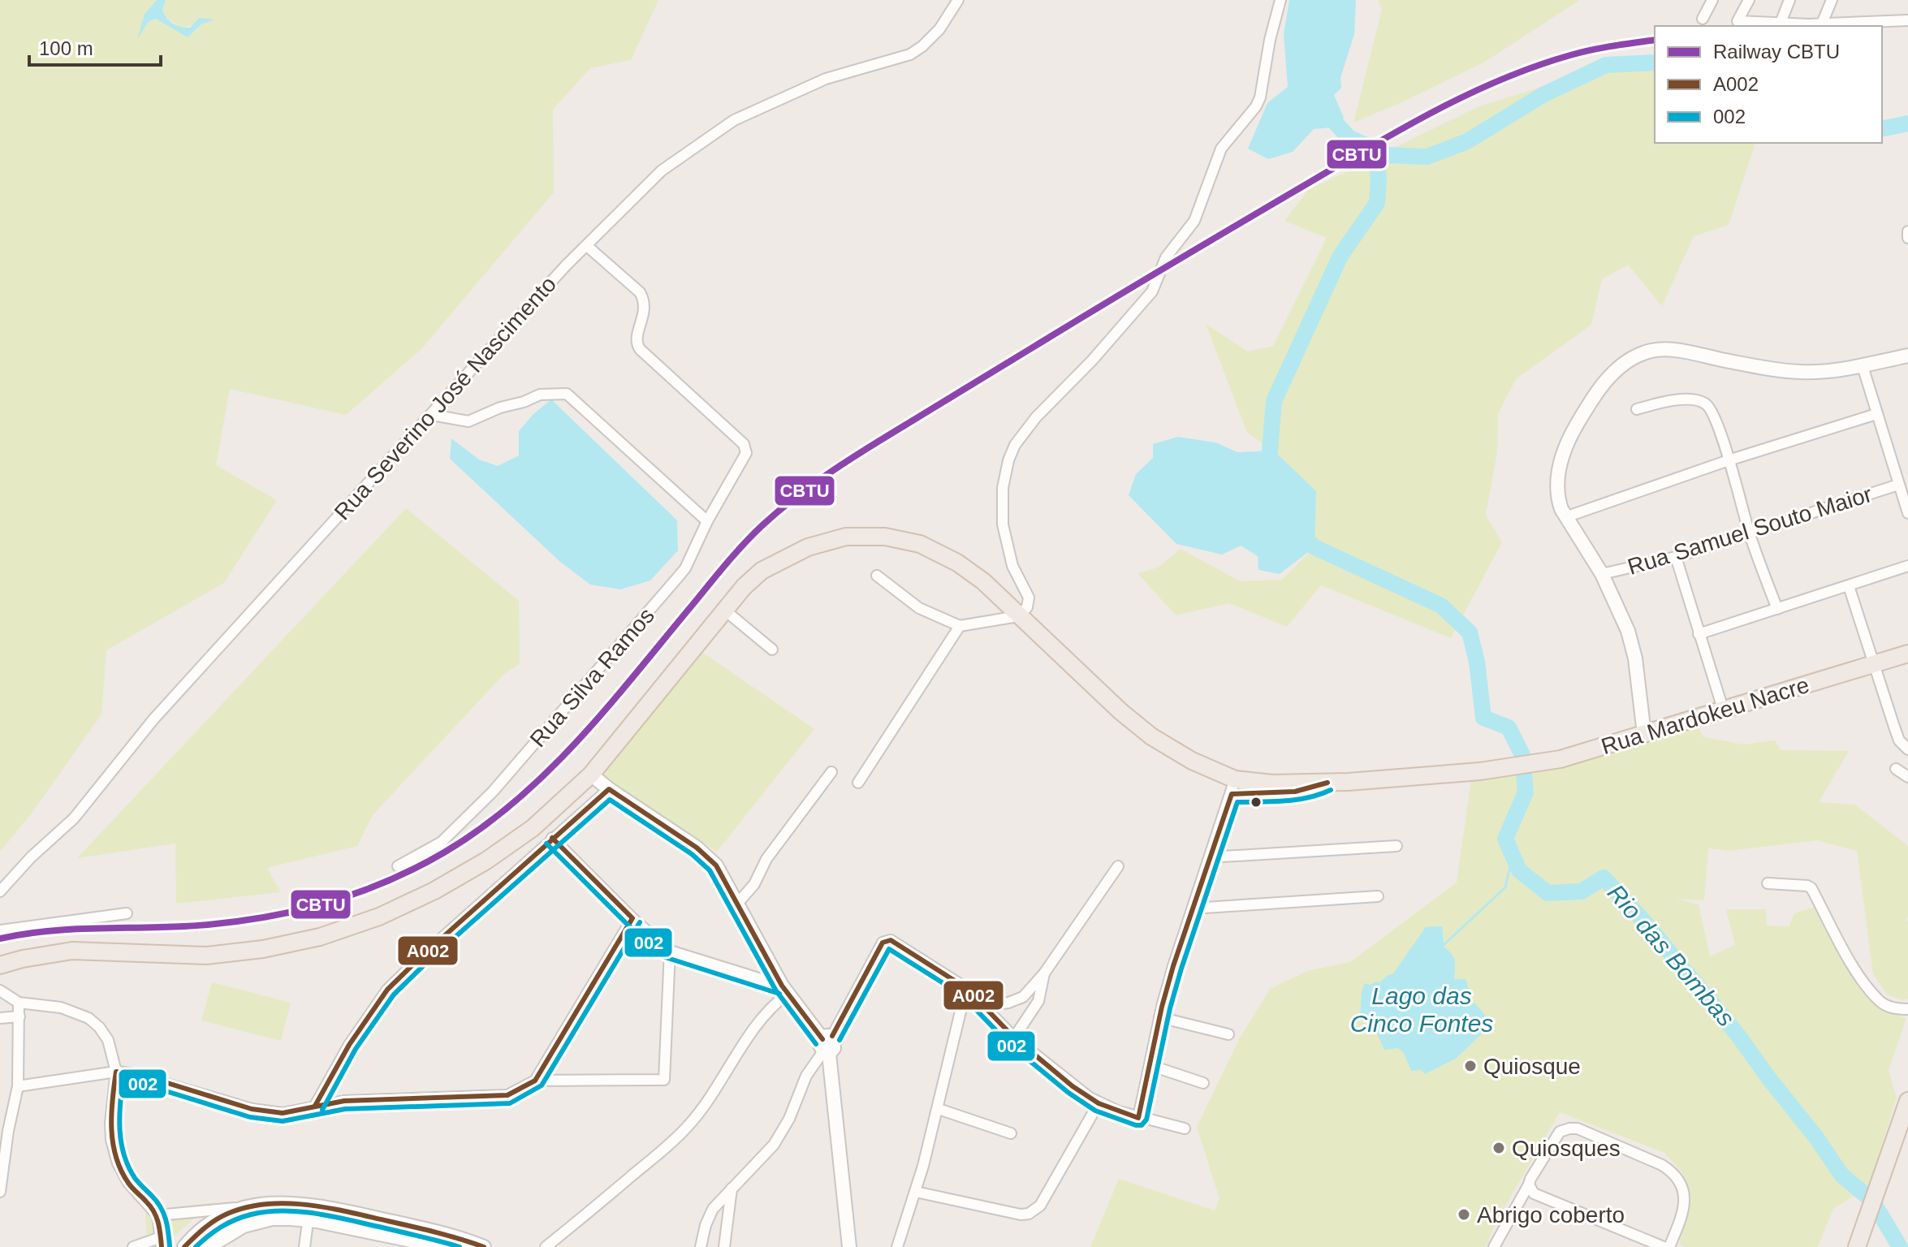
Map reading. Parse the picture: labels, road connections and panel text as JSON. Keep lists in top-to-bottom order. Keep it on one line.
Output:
{"streets":{"main road":["Rua Mardokeu Nacre"],"street":["Rua Severino José Nascimento","Rua Samuel Souto Maior","Rua Silva Ramos"]},"crossings":[["Rua Severino José Nascimento","Rua Silva Ramos"]],"water":["Rio das Bombas","Lago das Cinco Fontes"],"places":["Quiosque","Quiosques","Abrigo coberto"],"lines":["rail line CBTU","transit line A002","transit line 002"],"legend":["Railway CBTU","A002","002"],"scale_bar":"100 m"}
